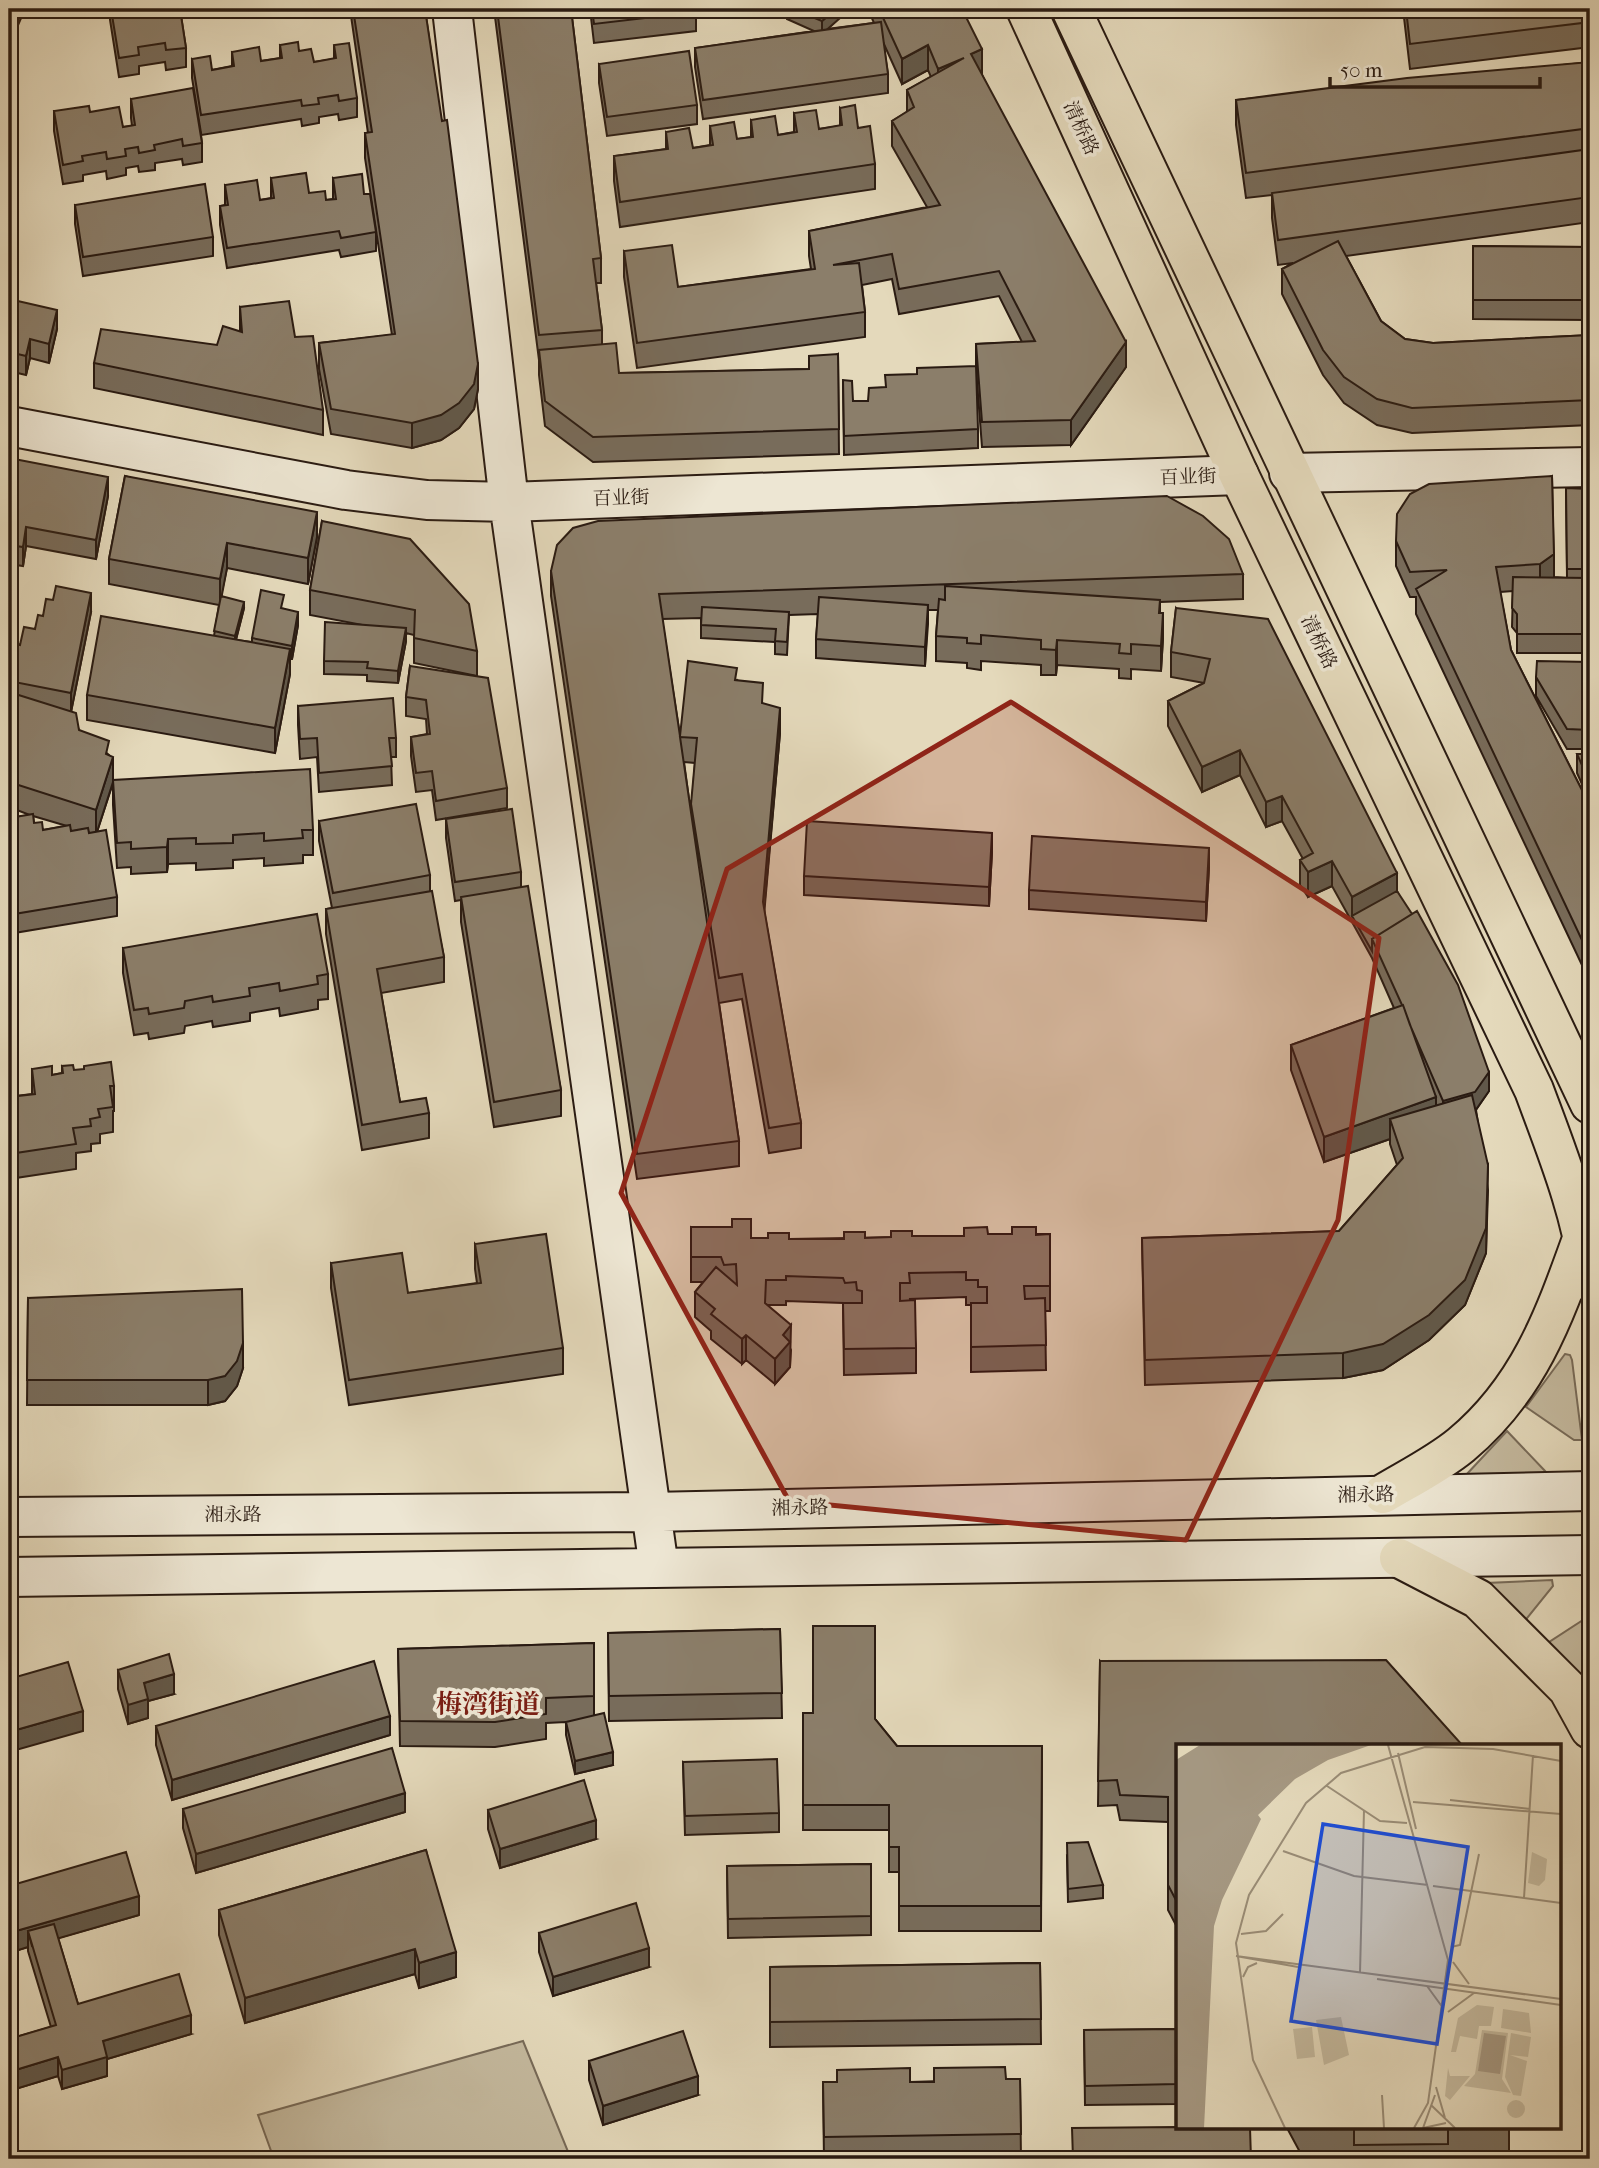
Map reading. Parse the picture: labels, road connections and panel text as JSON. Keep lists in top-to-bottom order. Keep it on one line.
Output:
{"streets":{"main road":["清桥路","百业街","湘永路"]},"crossings":[["清桥路","百业街"]],"districts":["梅湾街道"],"scale_bar":"50 m"}
